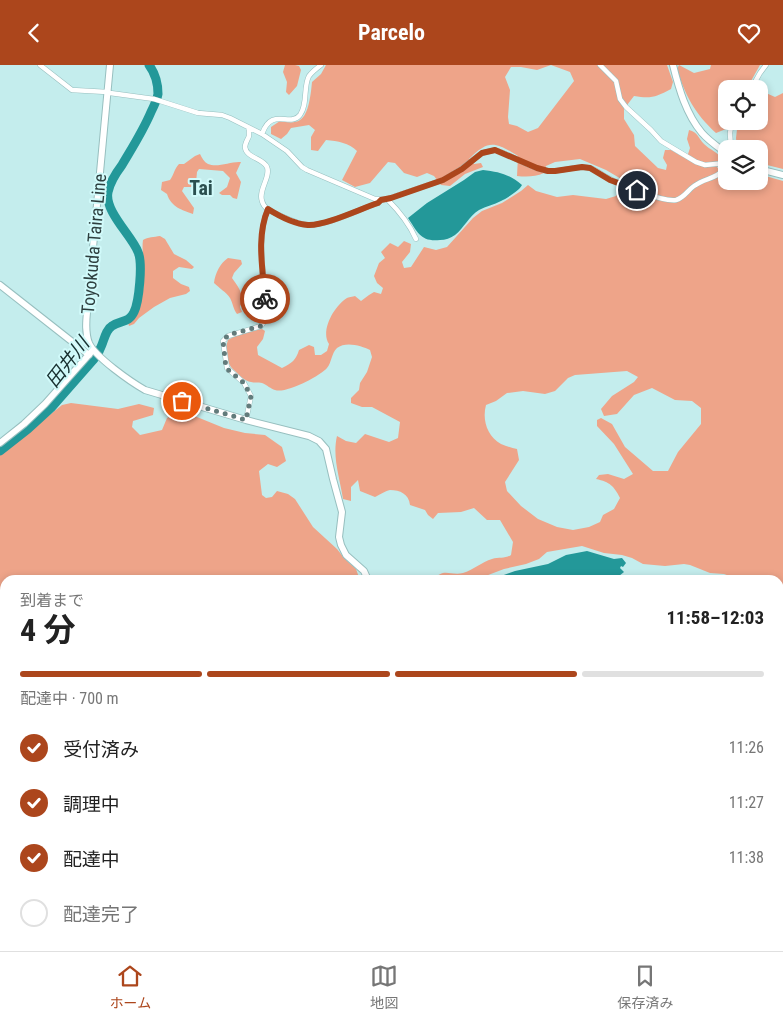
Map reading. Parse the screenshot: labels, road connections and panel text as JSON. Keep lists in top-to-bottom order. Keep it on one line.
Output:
{"streets":{"main road":["Toyokuda Taira Line"]},"districts":["Tai"],"water":["田井川"],"page":{"header":"Parcelo","heading":["4 分","到着まで","11:58–12:03"],"bar":"配達中 · 700 m","list":[["受付済み","11:26"],["調理中","11:27"],["配達中","11:38"],"配達完了"],"tabs":["ホーム","地図","保存済み"]}}
